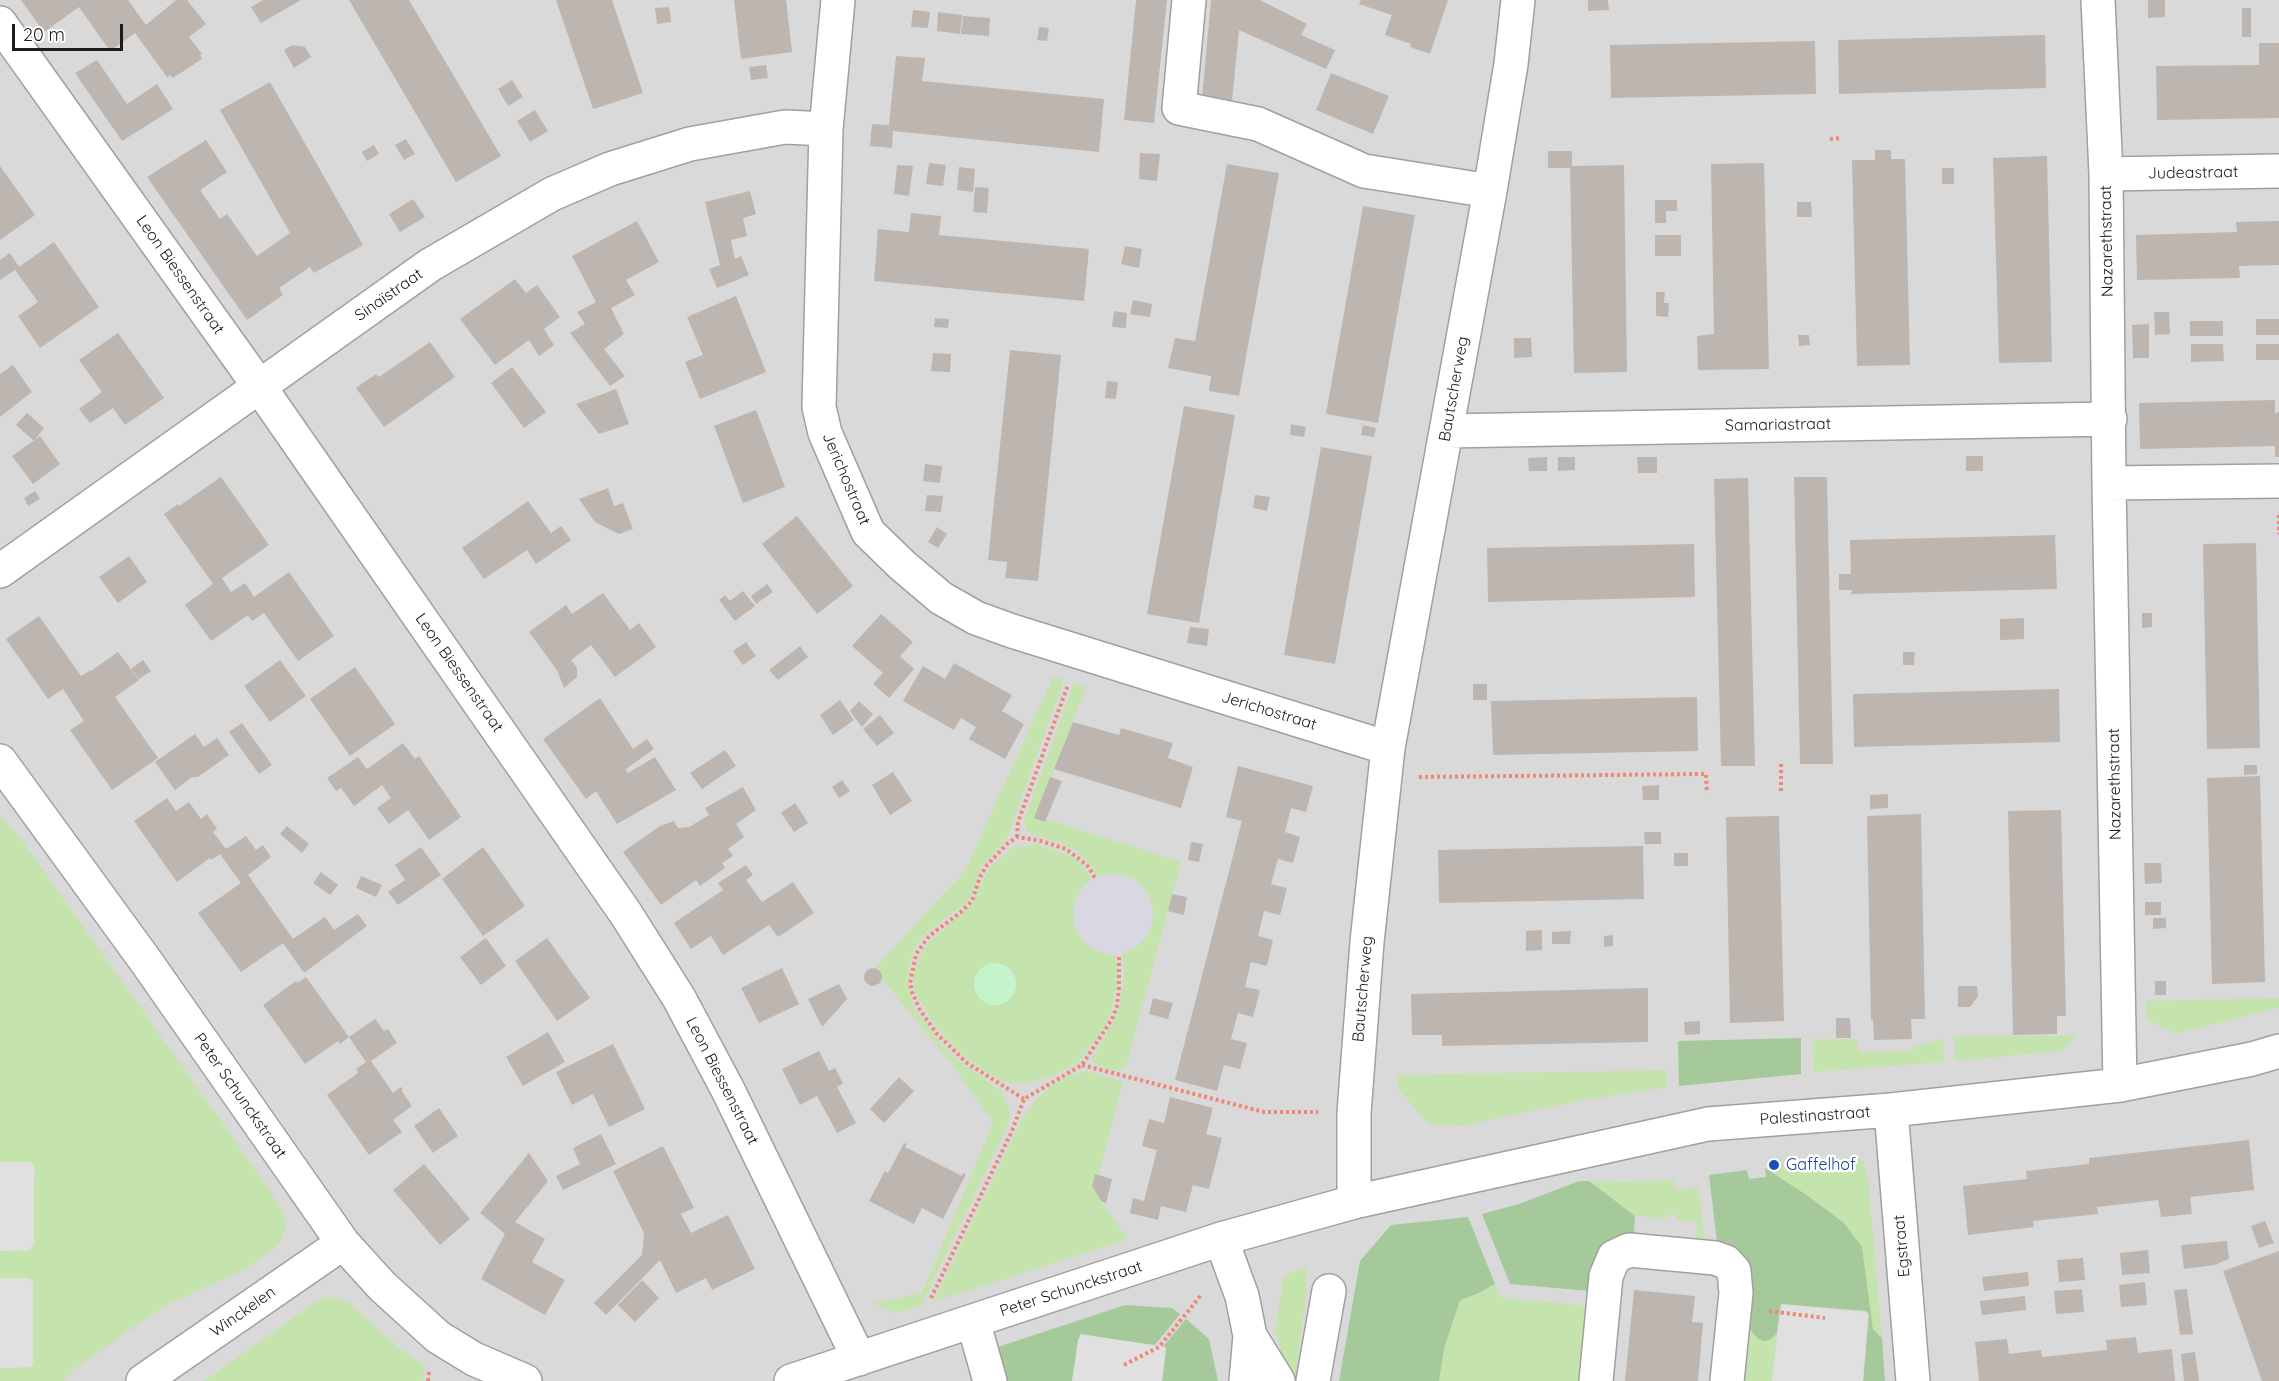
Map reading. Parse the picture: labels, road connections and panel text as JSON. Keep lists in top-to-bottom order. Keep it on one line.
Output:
{"streets":{"street":["Judeastraat","Nazarethstraat","Leon Biessenstraat","Sinaïstraat","Bautscherweg","Samariastraat","Jerichostraat","Peter Schunckstraat","Palestinastraat","Egstraat","Winckelen"]},"crossings":[["Judeastraat","Nazarethstraat"],["Nazarethstraat","Samariastraat"],["Nazarethstraat","Palestinastraat"],["Leon Biessenstraat","Sinaïstraat"],["Leon Biessenstraat","Peter Schunckstraat"],["Sinaïstraat","Jerichostraat"],["Bautscherweg","Samariastraat"],["Bautscherweg","Jerichostraat"],["Bautscherweg","Peter Schunckstraat"],["Bautscherweg","Palestinastraat"],["Peter Schunckstraat","Palestinastraat"],["Peter Schunckstraat","Winckelen"],["Palestinastraat","Egstraat"]],"places":["Gaffelhof"],"scale_bar":"20 m"}
